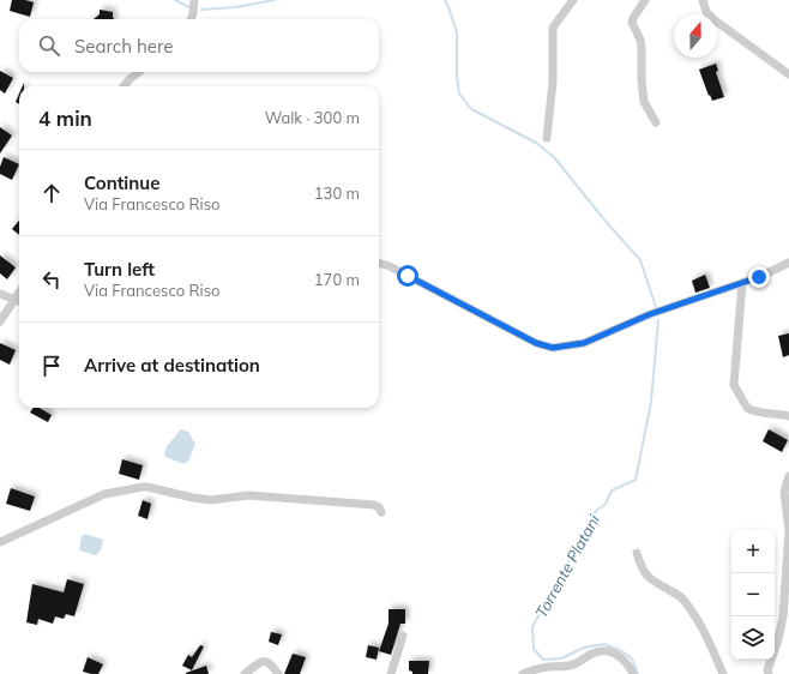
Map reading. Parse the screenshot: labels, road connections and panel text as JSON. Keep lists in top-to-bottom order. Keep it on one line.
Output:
{"water":["Torrente Platani"],"north":"top","page":{"search":"Search here","heading":["4 min","Walk · 300 m"],"list":[["Continue","Via Francesco Riso","130 m"],["Turn left","Via Francesco Riso","170 m"],"Arrive at destination"],"map_buttons":["+","−"]}}
